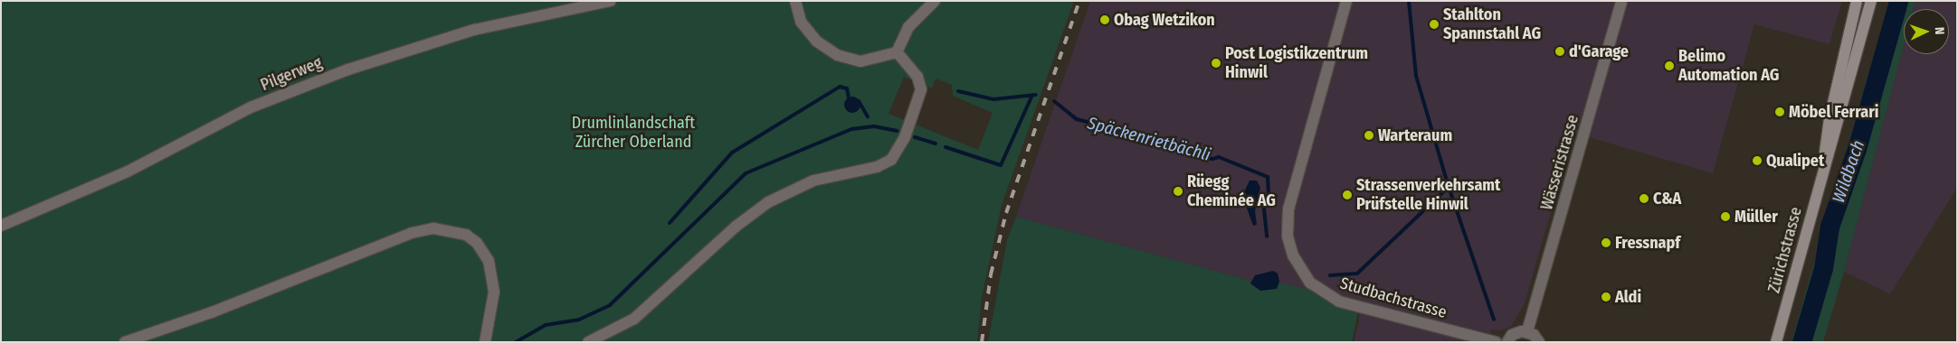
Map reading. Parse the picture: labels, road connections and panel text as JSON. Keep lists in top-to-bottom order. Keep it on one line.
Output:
{"streets":{"main road":["Zürichstrasse"],"street":["Pilgerweg","Wässeristrasse","Studbachstrasse"]},"water":["Späckenrietbächli","Wildbach"],"parks":["Drumlinlandschaft Zürcher Oberland"],"places":["Obag Wetzikon","Stahlton Spannstahl AG","d'Garage","Post Logistikzentrum Hinwil","Belimo Automation AG","Möbel Ferrari","Warteraum","Qualipet","Rüegg Cheminée AG","Strassenverkehrsamt Prüfstelle Hinwil","C&A","Müller","Fressnapf","Aldi"],"north":"right"}
